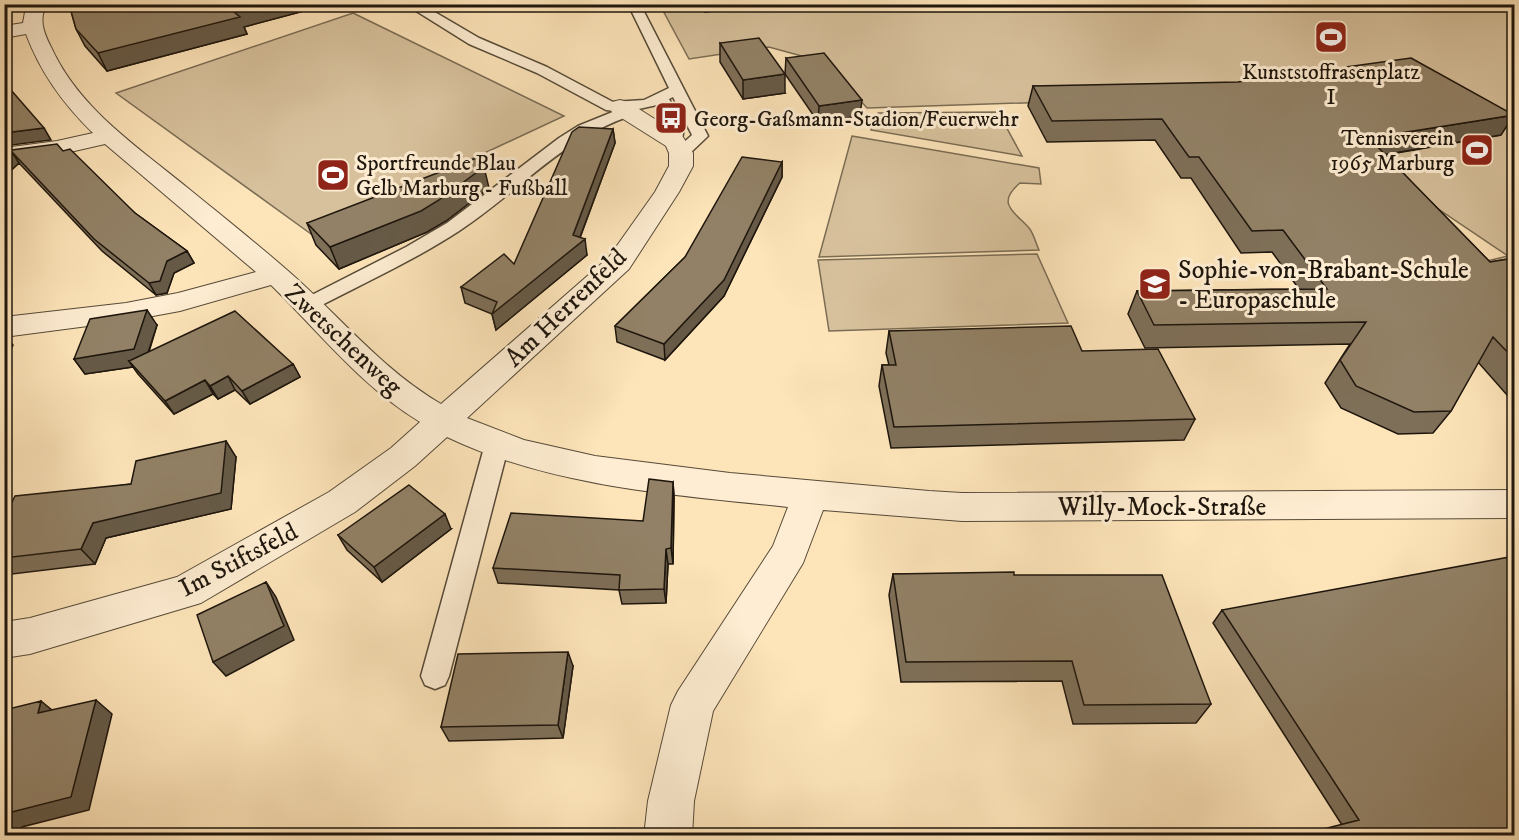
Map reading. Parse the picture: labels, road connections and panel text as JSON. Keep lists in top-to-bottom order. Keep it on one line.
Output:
{"streets":{"street":["Am Herrenfeld","Zwetschenweg","Willy-Mock-Straße","Im Stiftsfeld"]},"crossings":[["Am Herrenfeld","Zwetschenweg"],["Am Herrenfeld","Im Stiftsfeld"],["Zwetschenweg","Willy-Mock-Straße"],["Zwetschenweg","Im Stiftsfeld"]],"places":{"sports":["Kunststoffrasenplatz I","Tennisverein 1965 Marburg","Sportfreunde Blau Gelb Marburg - Fußball"],"bus stop":["Georg-Gaßmann-Stadion/Feuerwehr"],"school or university":["Sophie-von-Brabant-Schule - Europaschule"]}}
